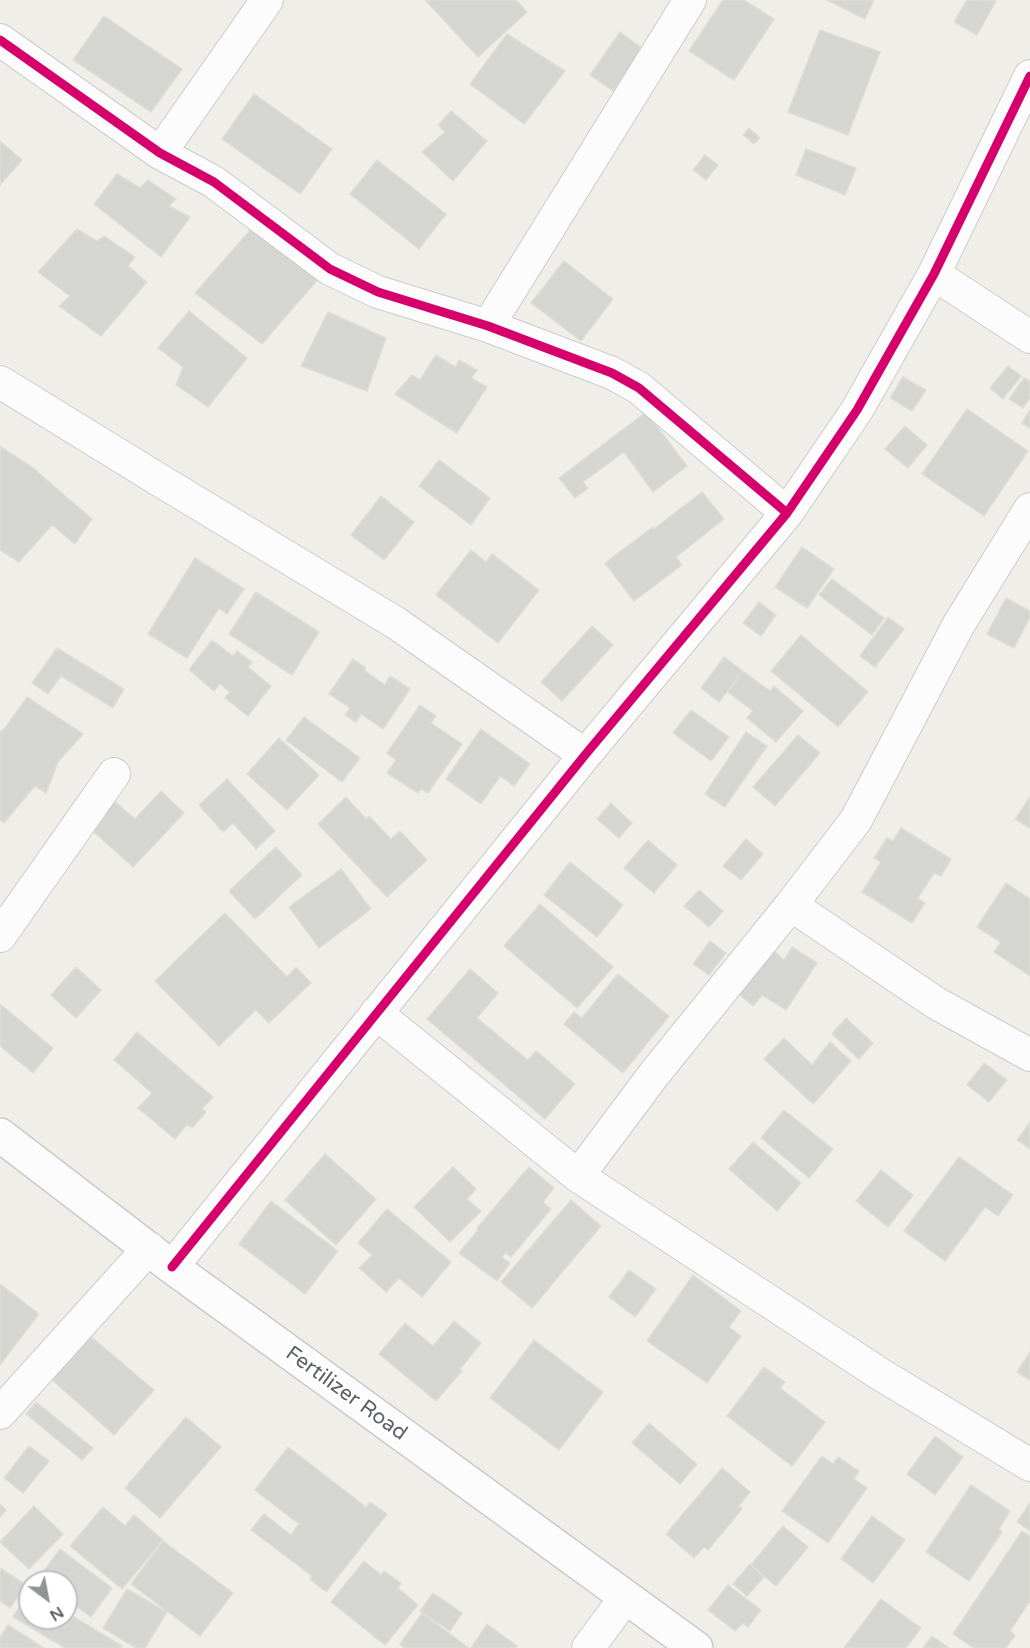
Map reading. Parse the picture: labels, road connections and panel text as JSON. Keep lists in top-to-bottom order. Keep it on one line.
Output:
{"streets":{"street":["Fertilizer Road"]},"north":"bottom right"}
